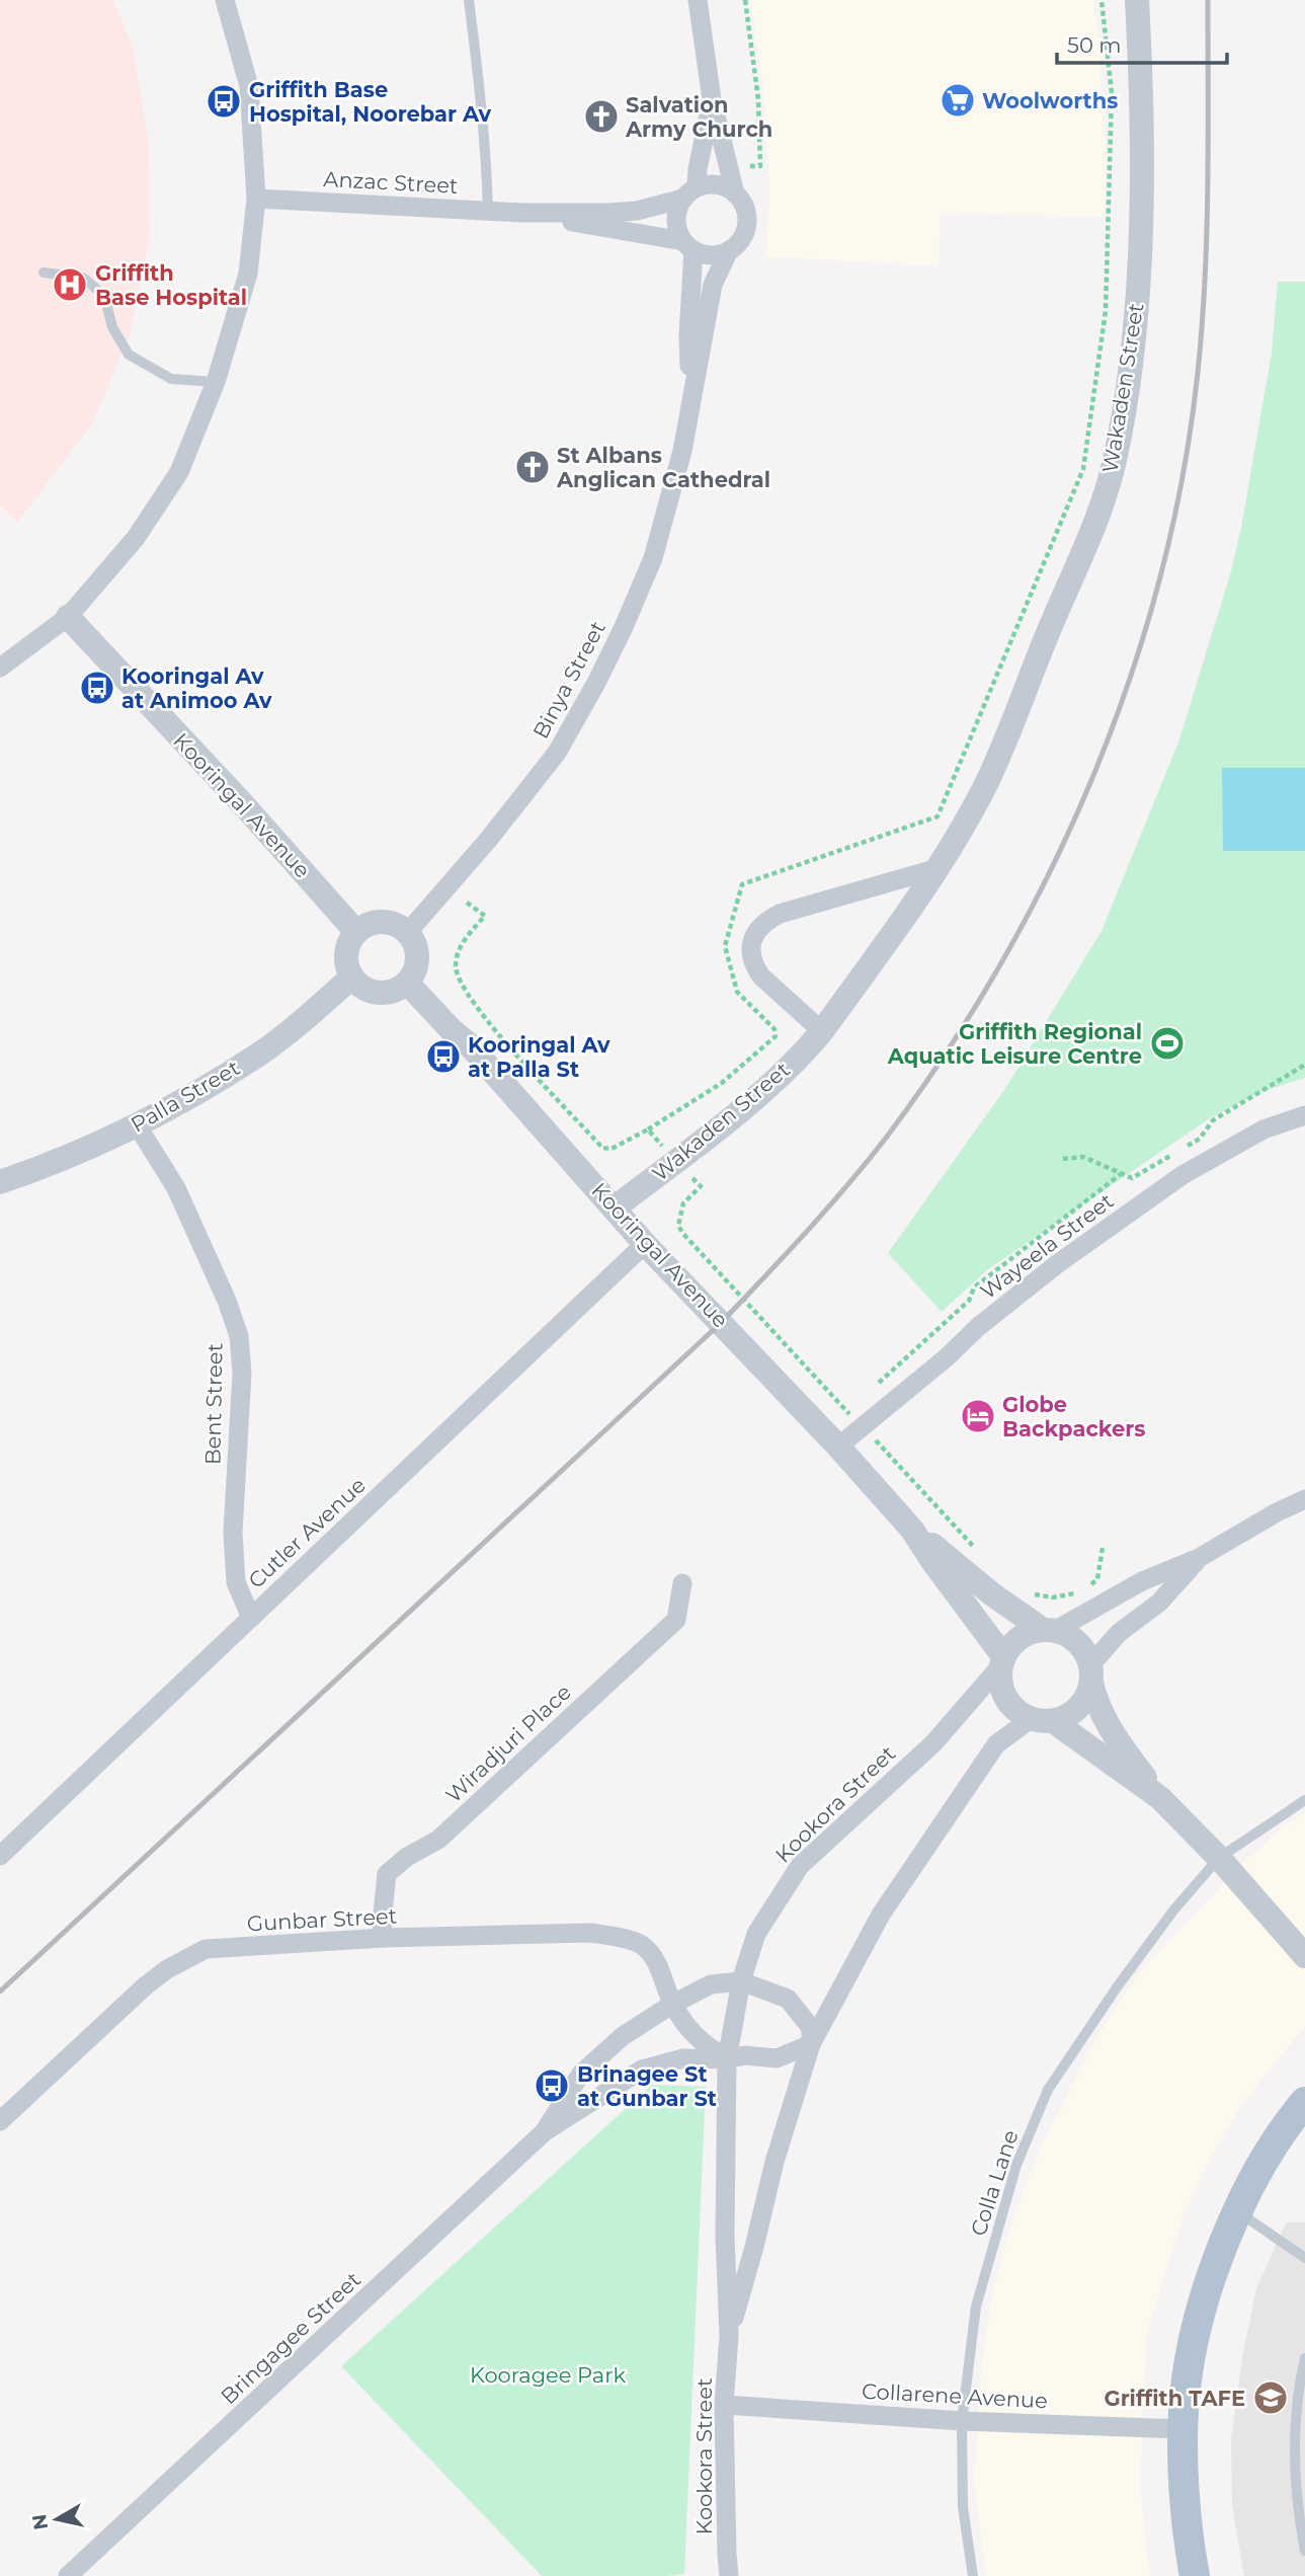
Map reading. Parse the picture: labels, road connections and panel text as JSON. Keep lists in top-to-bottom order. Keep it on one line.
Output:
{"streets":{"street":["Anzac Street","Wakaden Street","Binya Street","Kooringal Avenue","Palla Street","Wayeela Street","Bent Street","Cutler Avenue","Wiradjuri Place","Kookora Street","Gunbar Street","Bringagee Street","Collarene Avenue"],"lane":["Colla Lane"]},"crossings":[["Anzac Street","Binya Street"],["Wakaden Street","Kooringal Avenue"],["Binya Street","Kooringal Avenue"],["Binya Street","Palla Street"],["Kooringal Avenue","Palla Street"],["Kooringal Avenue","Wayeela Street"],["Kooringal Avenue","Cutler Avenue"],["Kooringal Avenue","Kookora Street"],["Palla Street","Bent Street"],["Bent Street","Cutler Avenue"],["Wiradjuri Place","Gunbar Street"],["Kookora Street","Bringagee Street"],["Kookora Street","Collarene Avenue"],["Gunbar Street","Bringagee Street"],["Colla Lane","Collarene Avenue"]],"parks":["Kooragee Park"],"places":{"supermarket":["Woolworths"],"bus stop":["Griffith Base Hospital, Noorebar Av","Kooringal Av at Animoo Av","Kooringal Av at Palla St","Brinagee St at Gunbar St"],"church":["Salvation Army Church","St Albans Anglican Cathedral"],"hospital":["Griffith Base Hospital"],"sports":["Griffith Regional Aquatic Leisure Centre"],"hotel":["Globe Backpackers"],"school or university":["Griffith TAFE"]},"scale_bar":"50 m","north":"left"}
